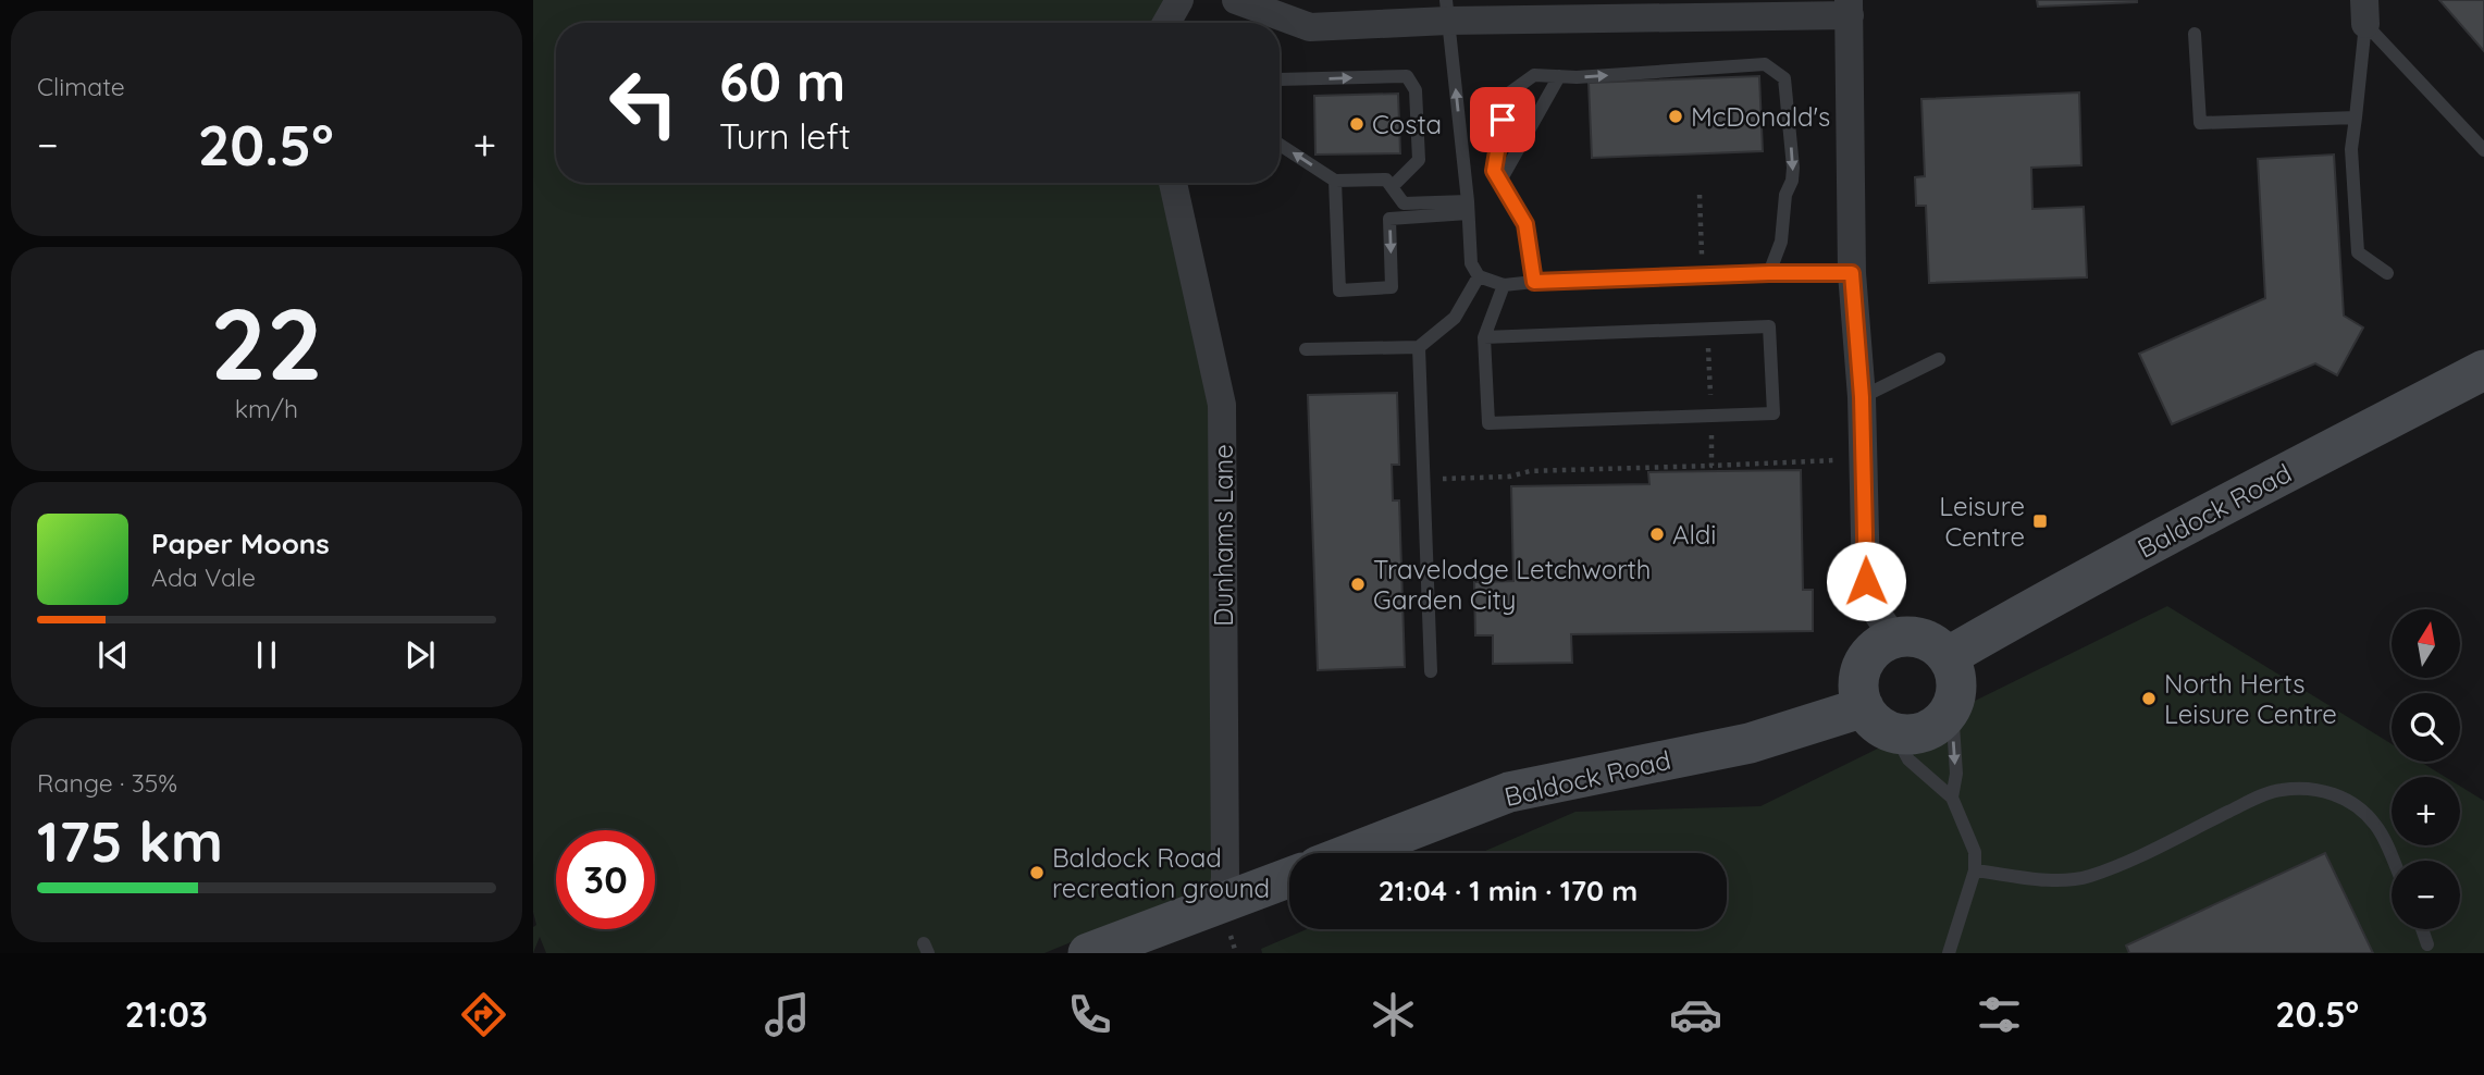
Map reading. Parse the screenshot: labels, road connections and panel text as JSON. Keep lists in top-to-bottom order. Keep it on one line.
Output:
{"streets":{"main road":["Baldock Road"],"street":["Dunhams Lane"]},"places":{"other":["McDonald's","Costa","Aldi","Travelodge Letchworth Garden City","North Herts Leisure Centre","Baldock Road recreation ground"],"transit":["Leisure Centre"]},"north":"top","page":{"tile":["Climate",["22","km/h"],["Range · 35%","175 km"]],"turn":["60 m","Turn left"],"heat":["−","20.5°","+"],"song":["Paper Moons","Ada Vale"],"map_buttons":["+","−"],"limit":"30","trip":"21:04 · 1 min · 170 m","tabs":["21:03","20.5°"]}}
